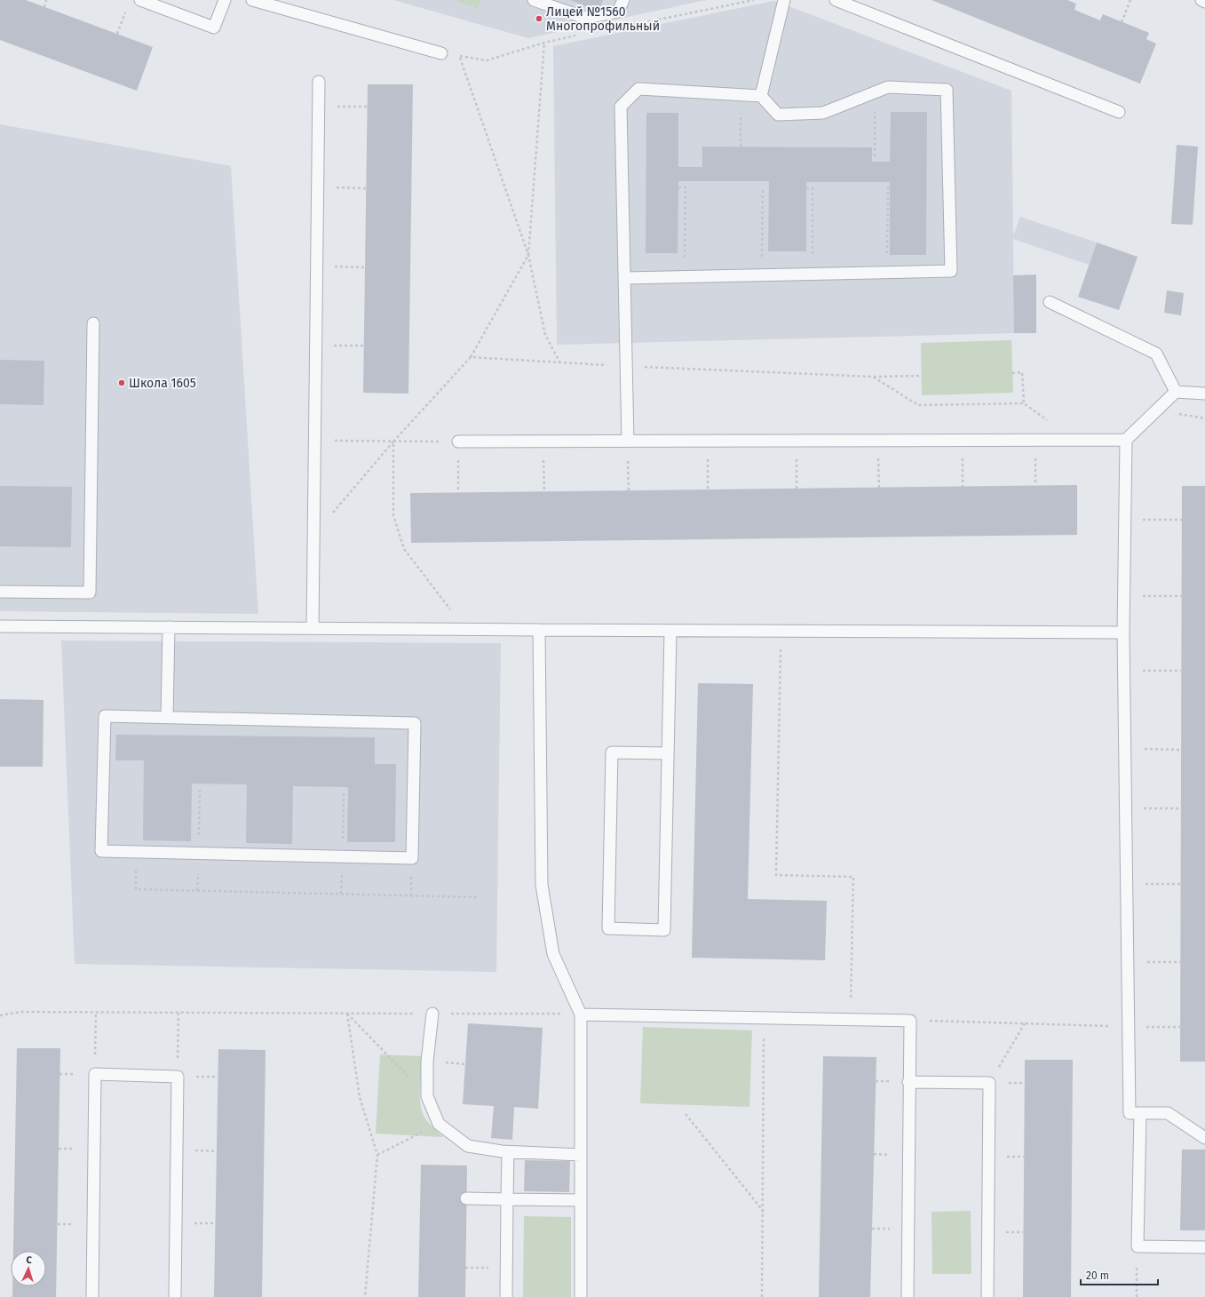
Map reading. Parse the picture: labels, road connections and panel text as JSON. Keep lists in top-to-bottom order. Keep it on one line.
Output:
{"places":["Лицей №1560 Многопрофильный","Школа 1605"],"scale_bar":"20 m","north":"top"}
